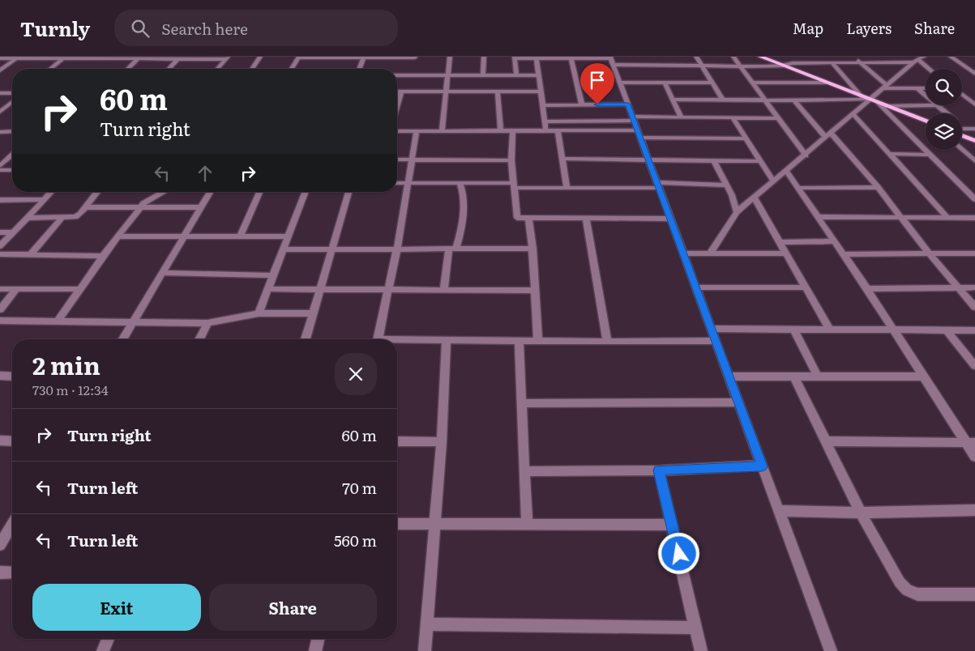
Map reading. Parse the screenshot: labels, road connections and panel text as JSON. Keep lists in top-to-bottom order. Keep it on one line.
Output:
{"page":{"header":"Turnly","search":"Search here","nav":["Map","Layers","Share"],"turn":["60 m","Turn right"],"heading":["2 min","730 m · 12:34"],"list":[{"name":"Turn right","value":"60 m"},{"name":"Turn left","value":"70 m"},{"name":"Turn left","value":"560 m"}],"buttons":["Exit","Share"]}}
